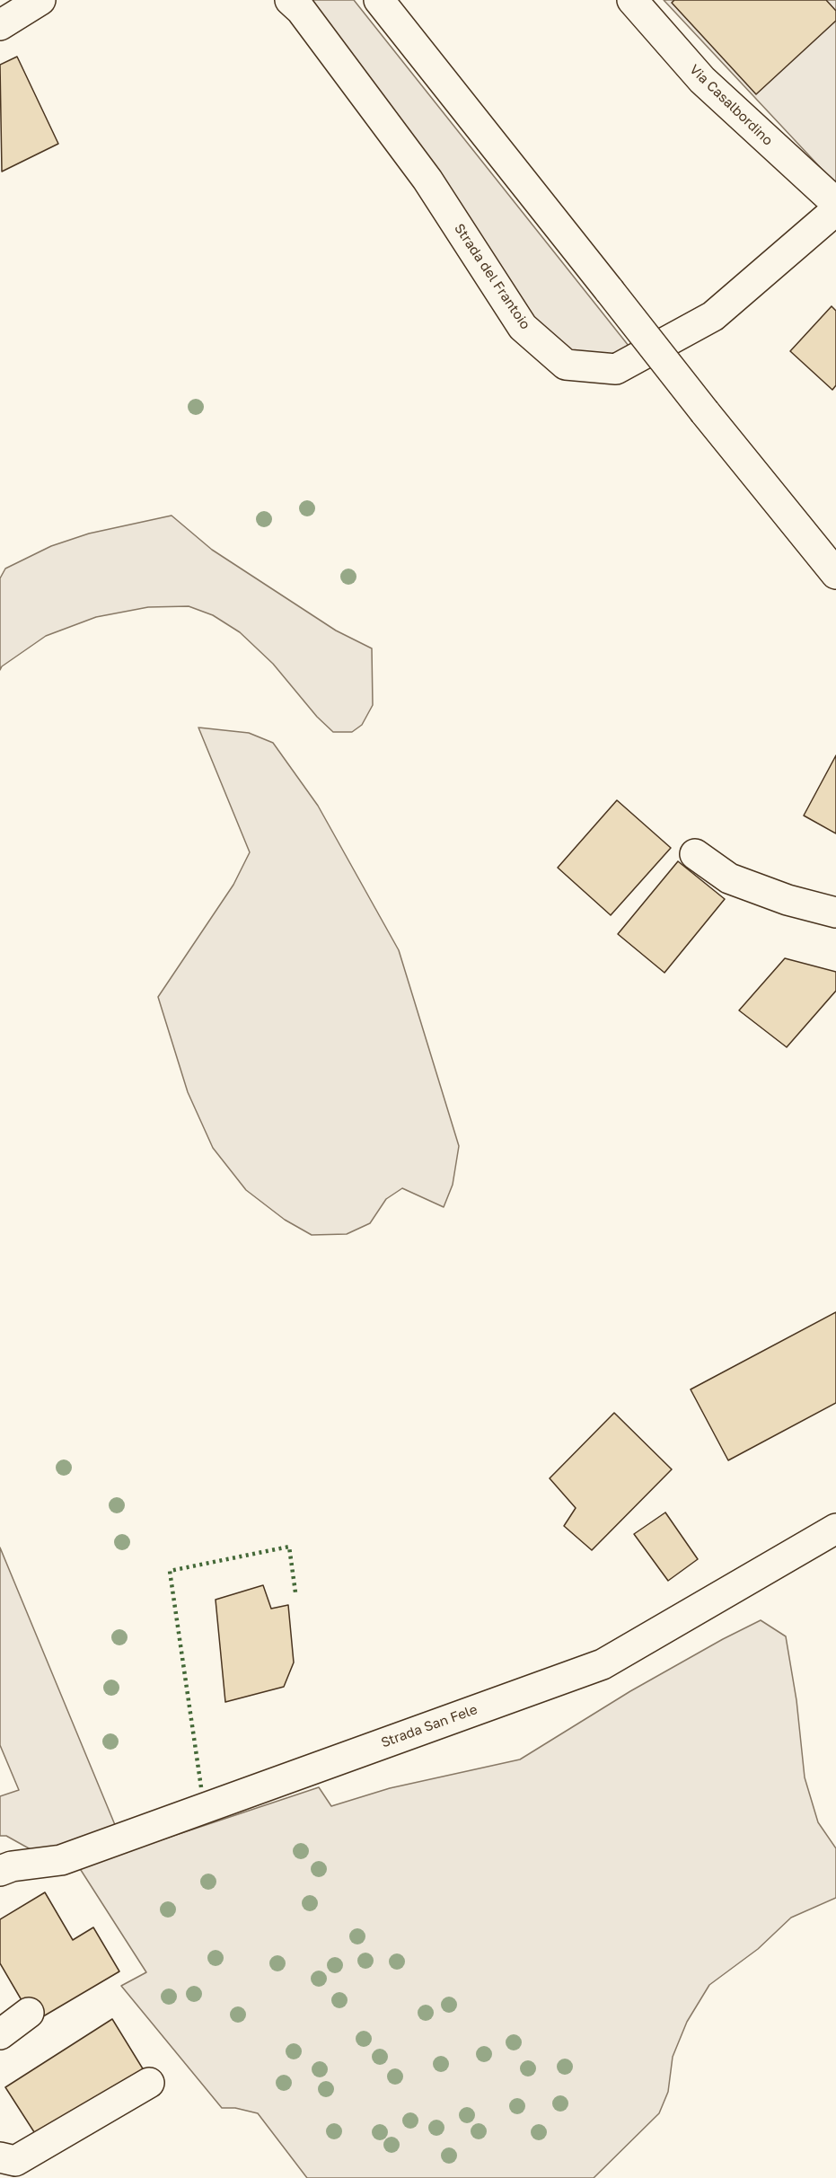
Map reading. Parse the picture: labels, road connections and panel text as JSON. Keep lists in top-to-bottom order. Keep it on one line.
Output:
{"streets":{"main road":["Via Casalbordino","Strada del Frantoio","Strada San Fele"]}}
